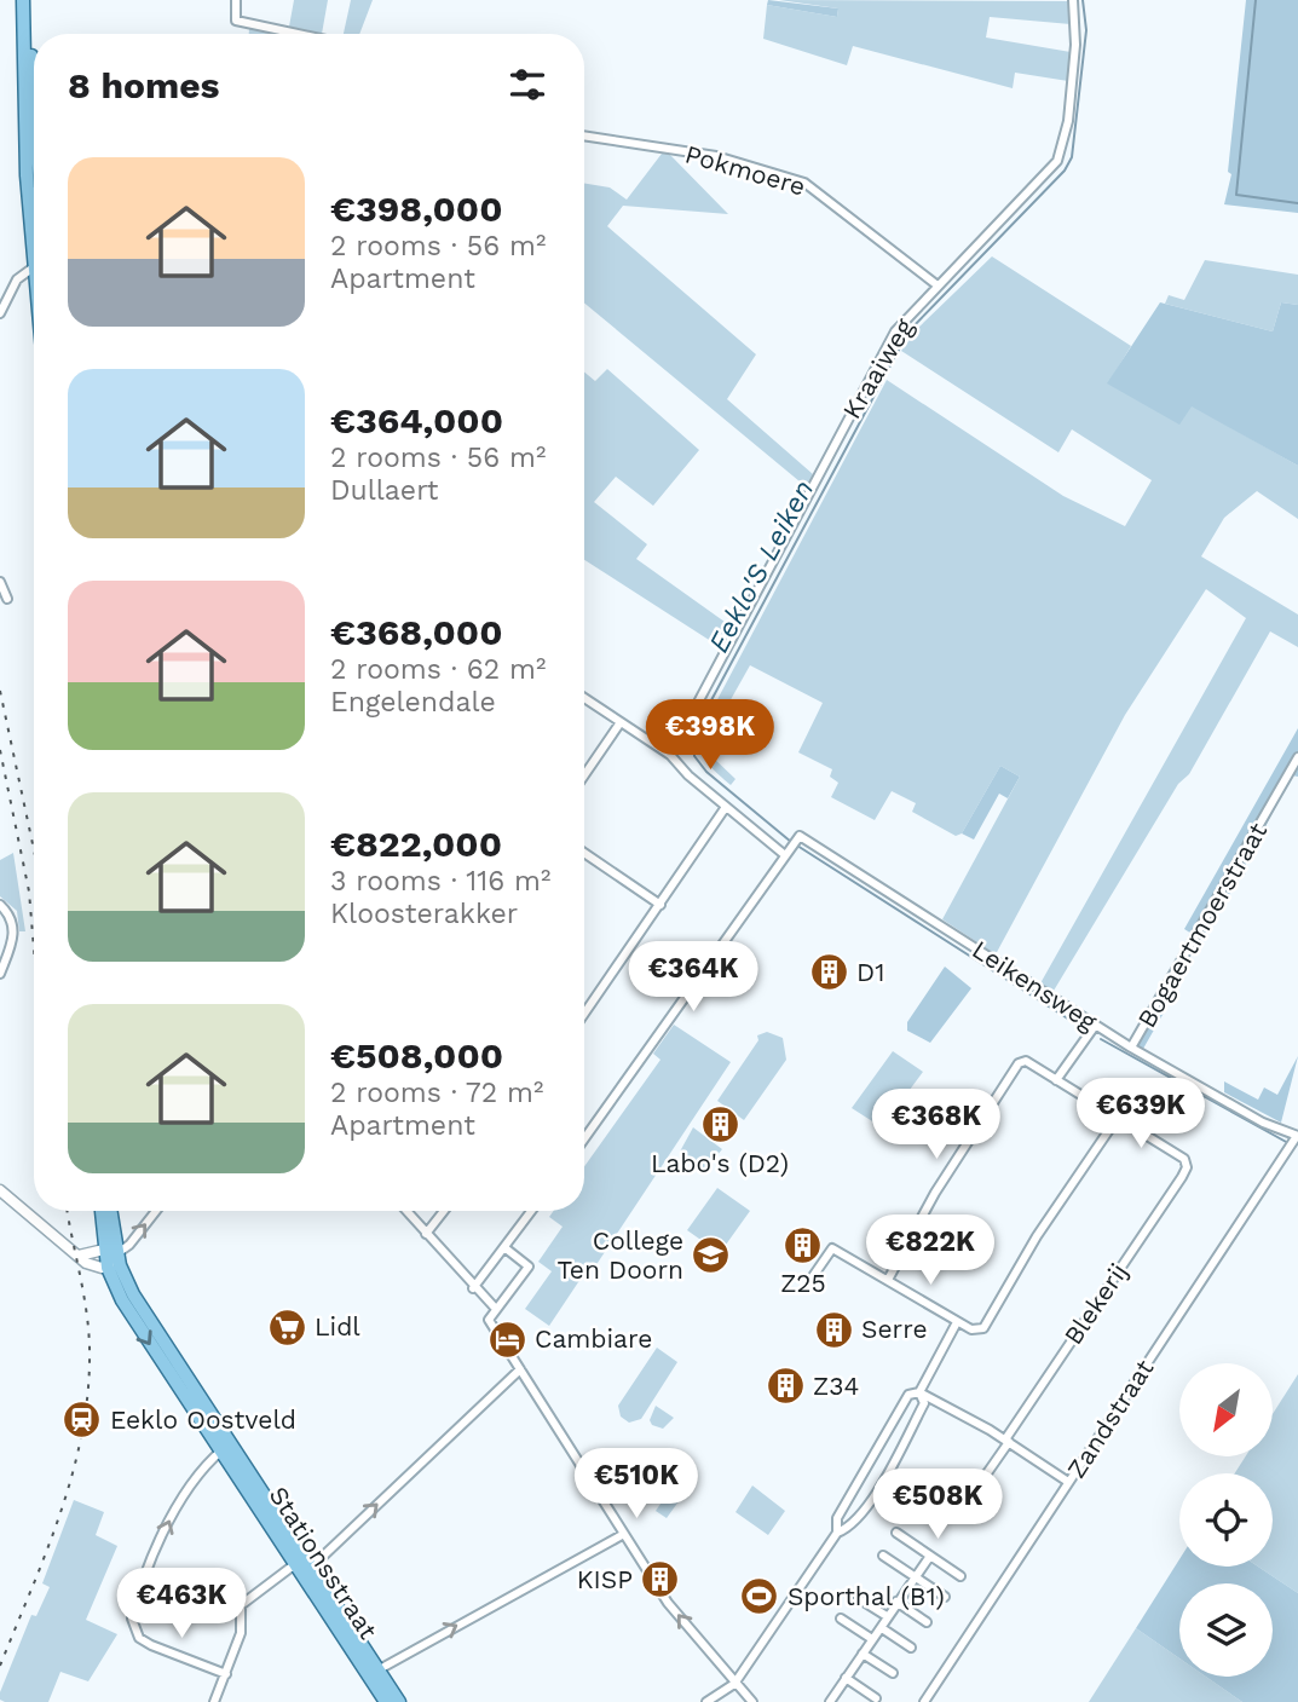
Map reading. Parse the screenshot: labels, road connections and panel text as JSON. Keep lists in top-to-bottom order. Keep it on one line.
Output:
{"streets":{"main road":["Stationsstraat"],"street":["Pokmoere","Kraaiweg","Bogaertmoerstraat","Leikensweg","Blekerij","Zandstraat"]},"crossings":[["Pokmoere","Kraaiweg"],["Bogaertmoerstraat","Leikensweg"],["Leikensweg","Zandstraat"]],"water":["Eeklo'S Leiken"],"places":{"building":["D1","Labo's (D2)","Z25","Serre","Z34","KISP"],"school or university":["College Ten Doorn"],"supermarket":["Lidl"],"hotel":["Cambiare"],"station":["Eeklo Oostveld"],"sports":["Sporthal (B1)"]},"north":"bottom left","page":{"heading":"8 homes","list":[{"name":"€398,000","note":"2 rooms · 56 m² · Apartment"},{"name":"€364,000","note":"2 rooms · 56 m² · Dullaert"},{"name":"€368,000","note":"2 rooms · 62 m² · Engelendale"},{"name":"€822,000","note":"3 rooms · 116 m² · Kloosterakker"},{"name":"€508,000","note":"2 rooms · 72 m² · Apartment"}],"price":["€398K","€364K","€639K","€368K","€822K","€510K","€508K","€463K"]}}
